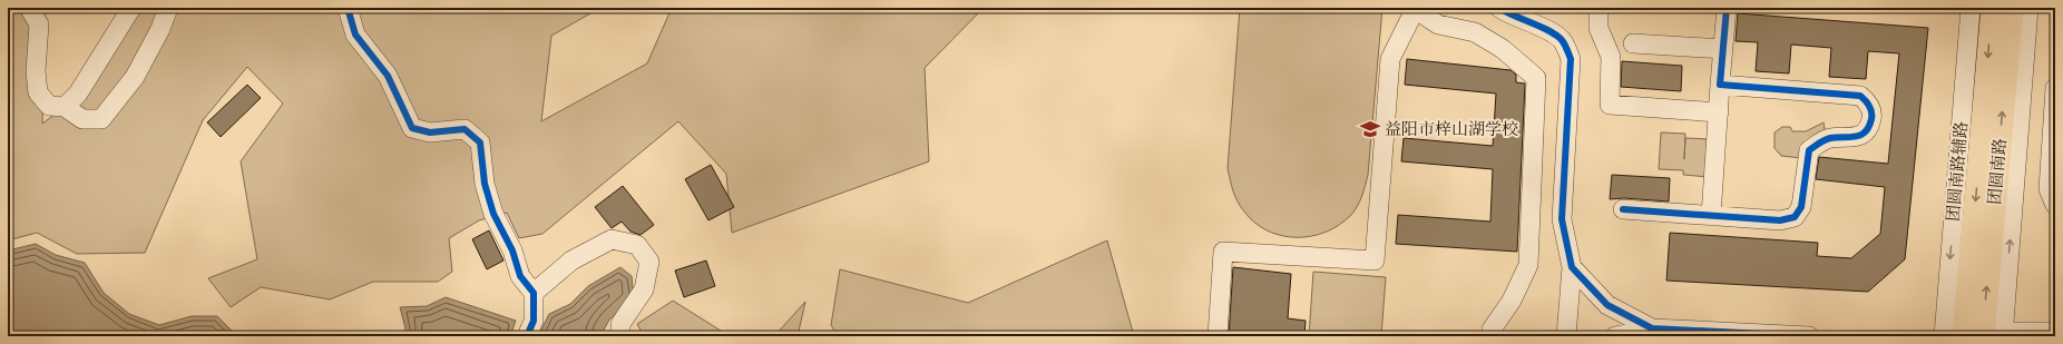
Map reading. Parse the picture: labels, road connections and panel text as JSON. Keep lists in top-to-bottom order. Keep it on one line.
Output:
{"streets":{"main road":["团圆南路"],"street":["团圆南路辅路"]},"places":{"school or university":["益阳市梓山湖学校"]}}
